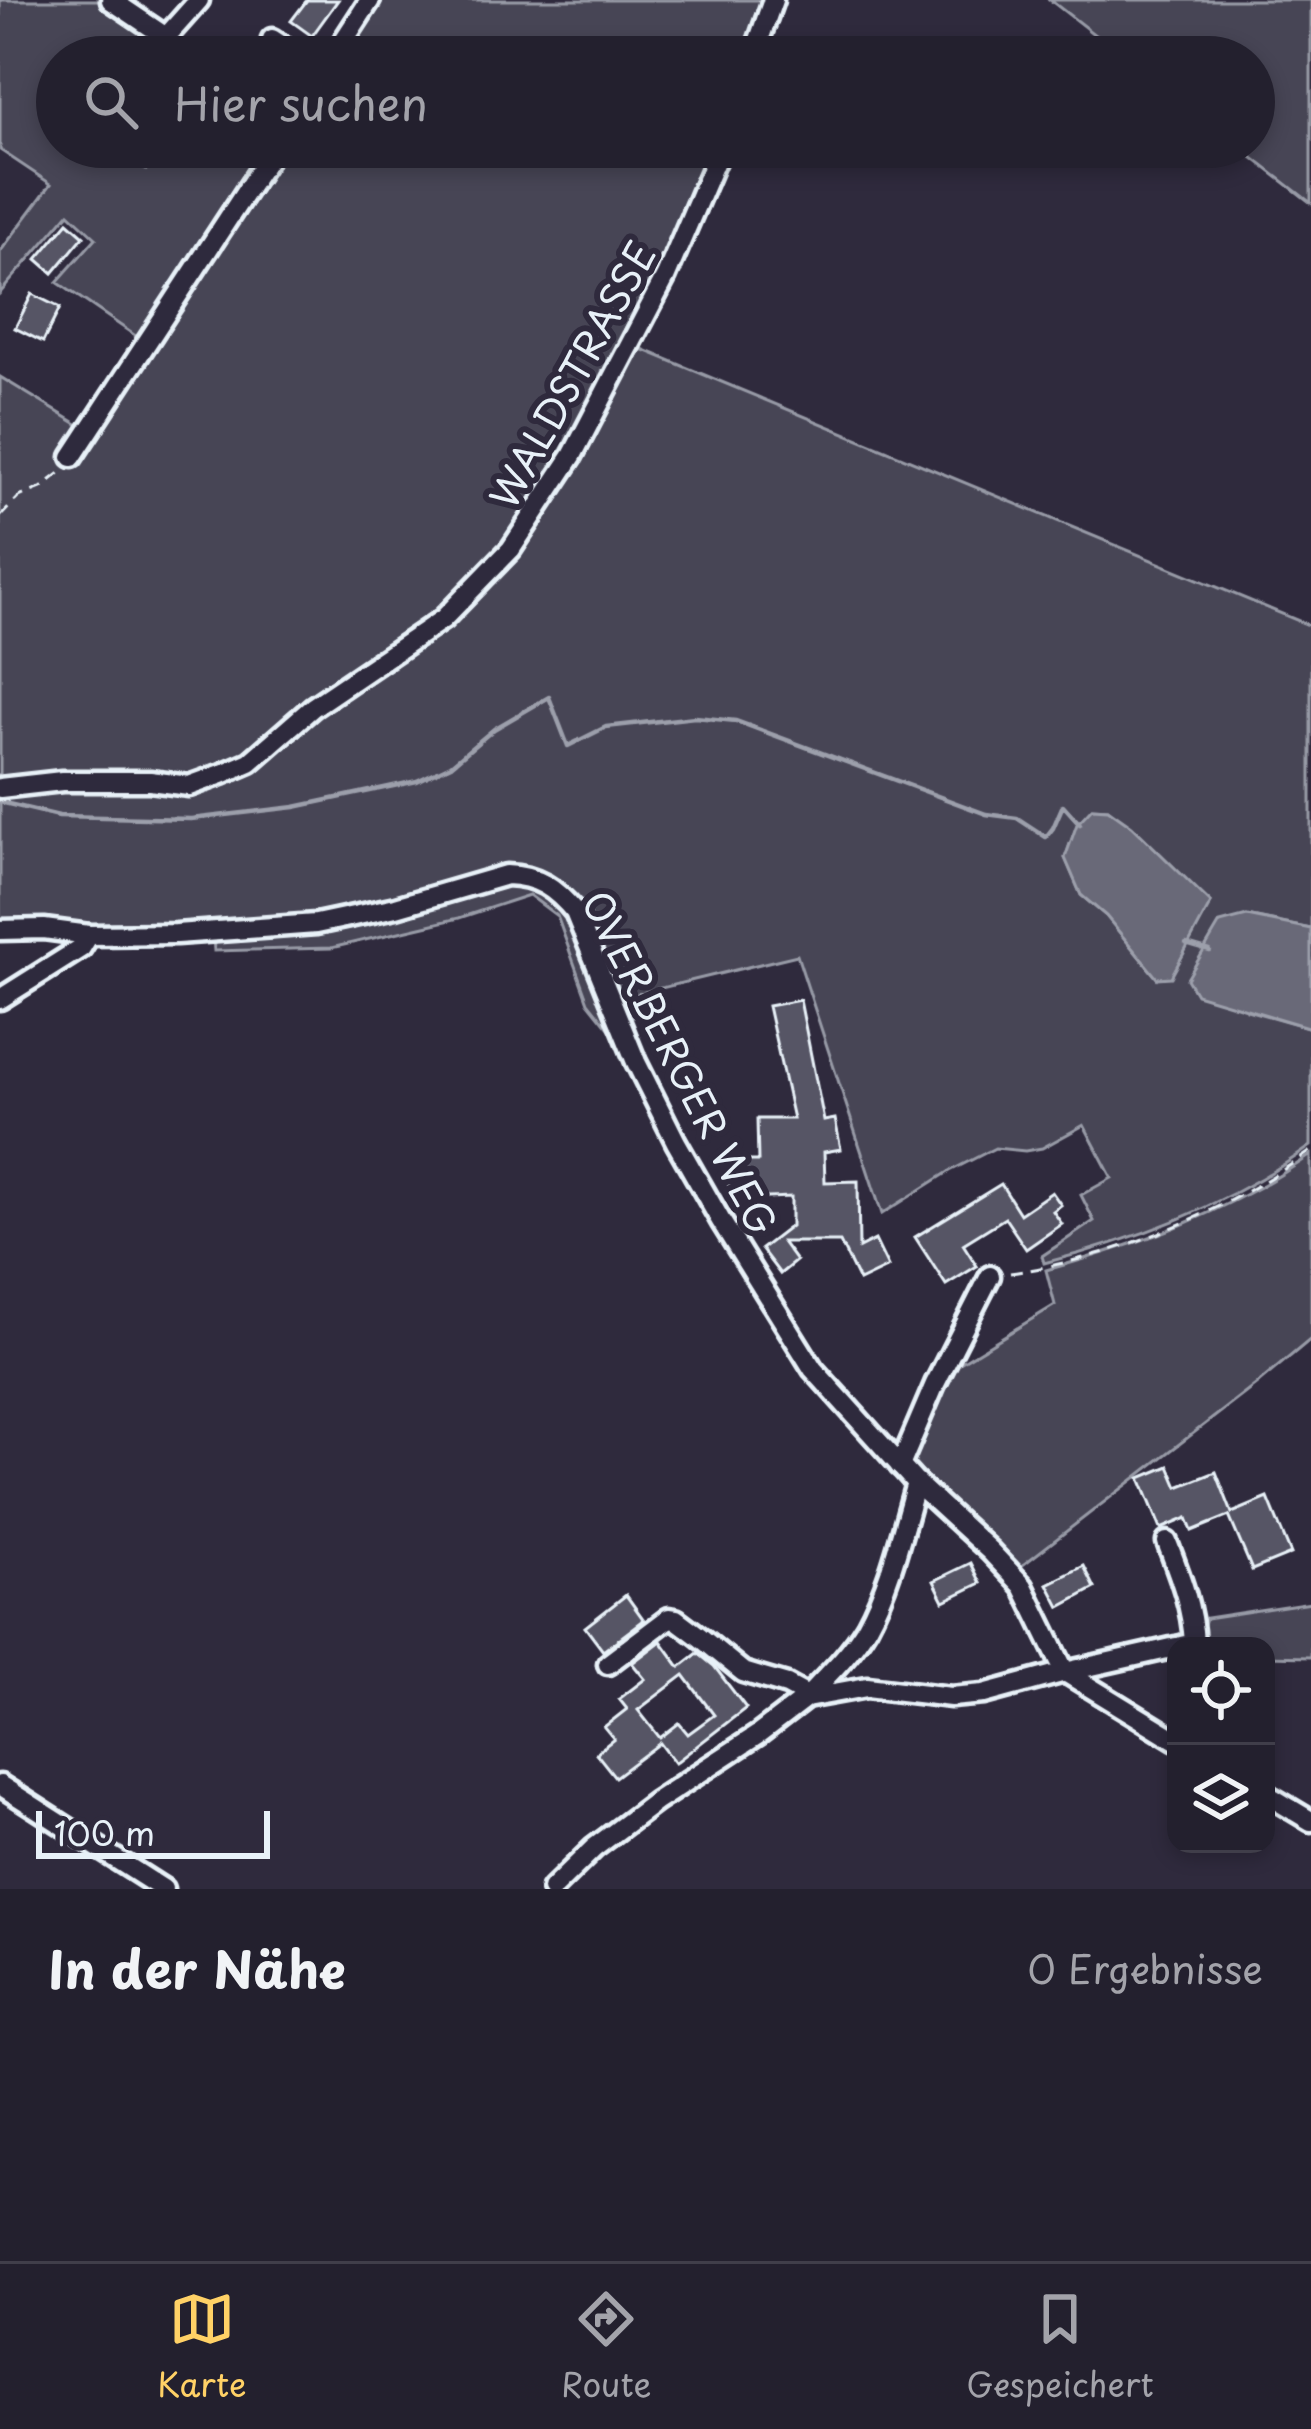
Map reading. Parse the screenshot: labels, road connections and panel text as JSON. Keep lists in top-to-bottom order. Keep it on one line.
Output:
{"streets":{"street":["WALDSTRASSE","OVERBERGER WEG"]},"scale_bar":"100 m","page":{"search":"Hier suchen","scale":"100 m","heading":["In der Nähe","0 Ergebnisse"],"nav":["Karte","Route","Gespeichert"]}}
